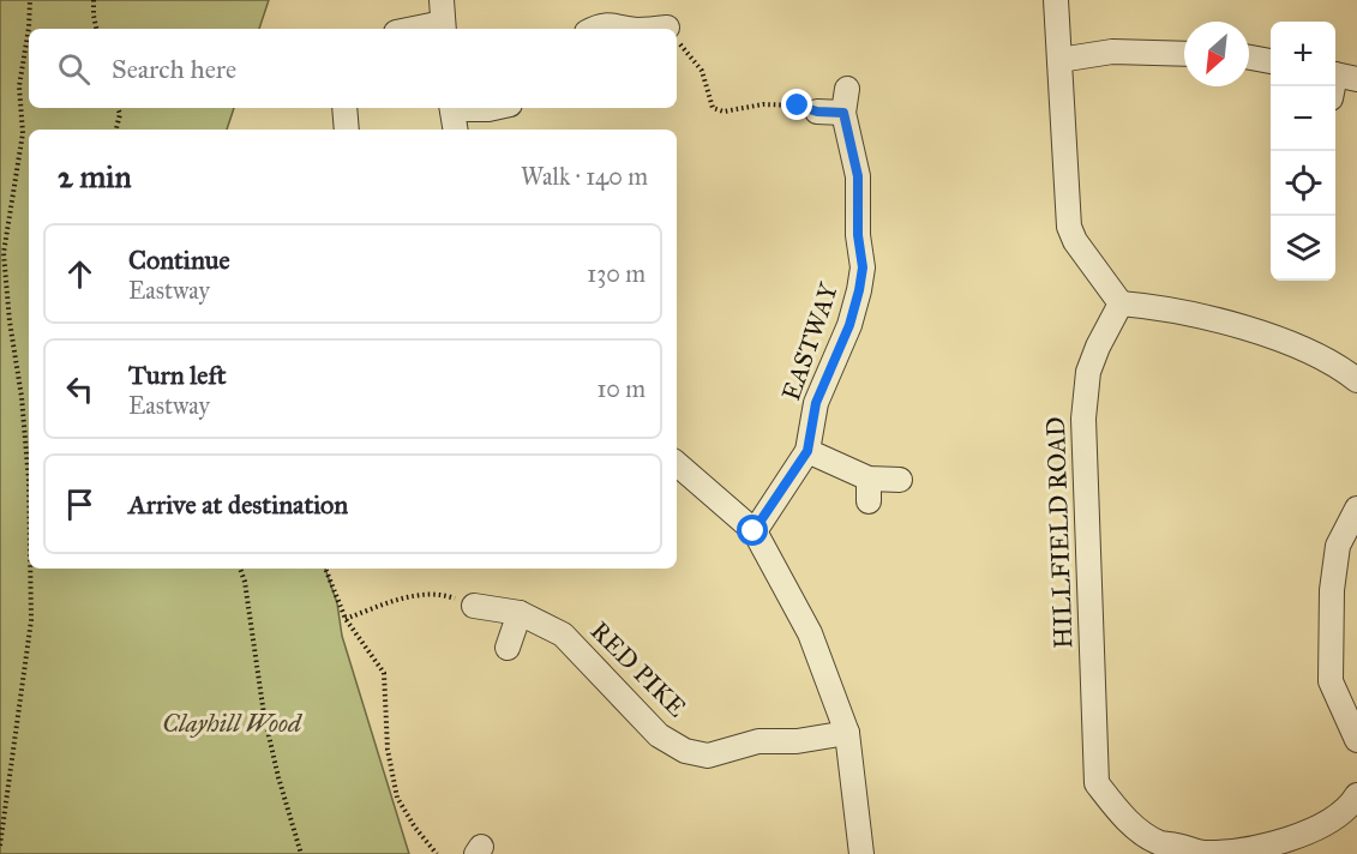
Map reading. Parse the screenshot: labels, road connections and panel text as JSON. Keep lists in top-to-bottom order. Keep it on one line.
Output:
{"streets":{"street":["EASTWAY","HILLFIELD ROAD","RED PIKE"]},"parks":["Clayhill Wood"],"north":"bottom left","page":{"map_buttons":["+","−"],"search":"Search here","heading":["2 min","Walk · 140 m"],"list":[["Continue","Eastway","130 m"],["Turn left","Eastway","10 m"],"Arrive at destination"]}}
